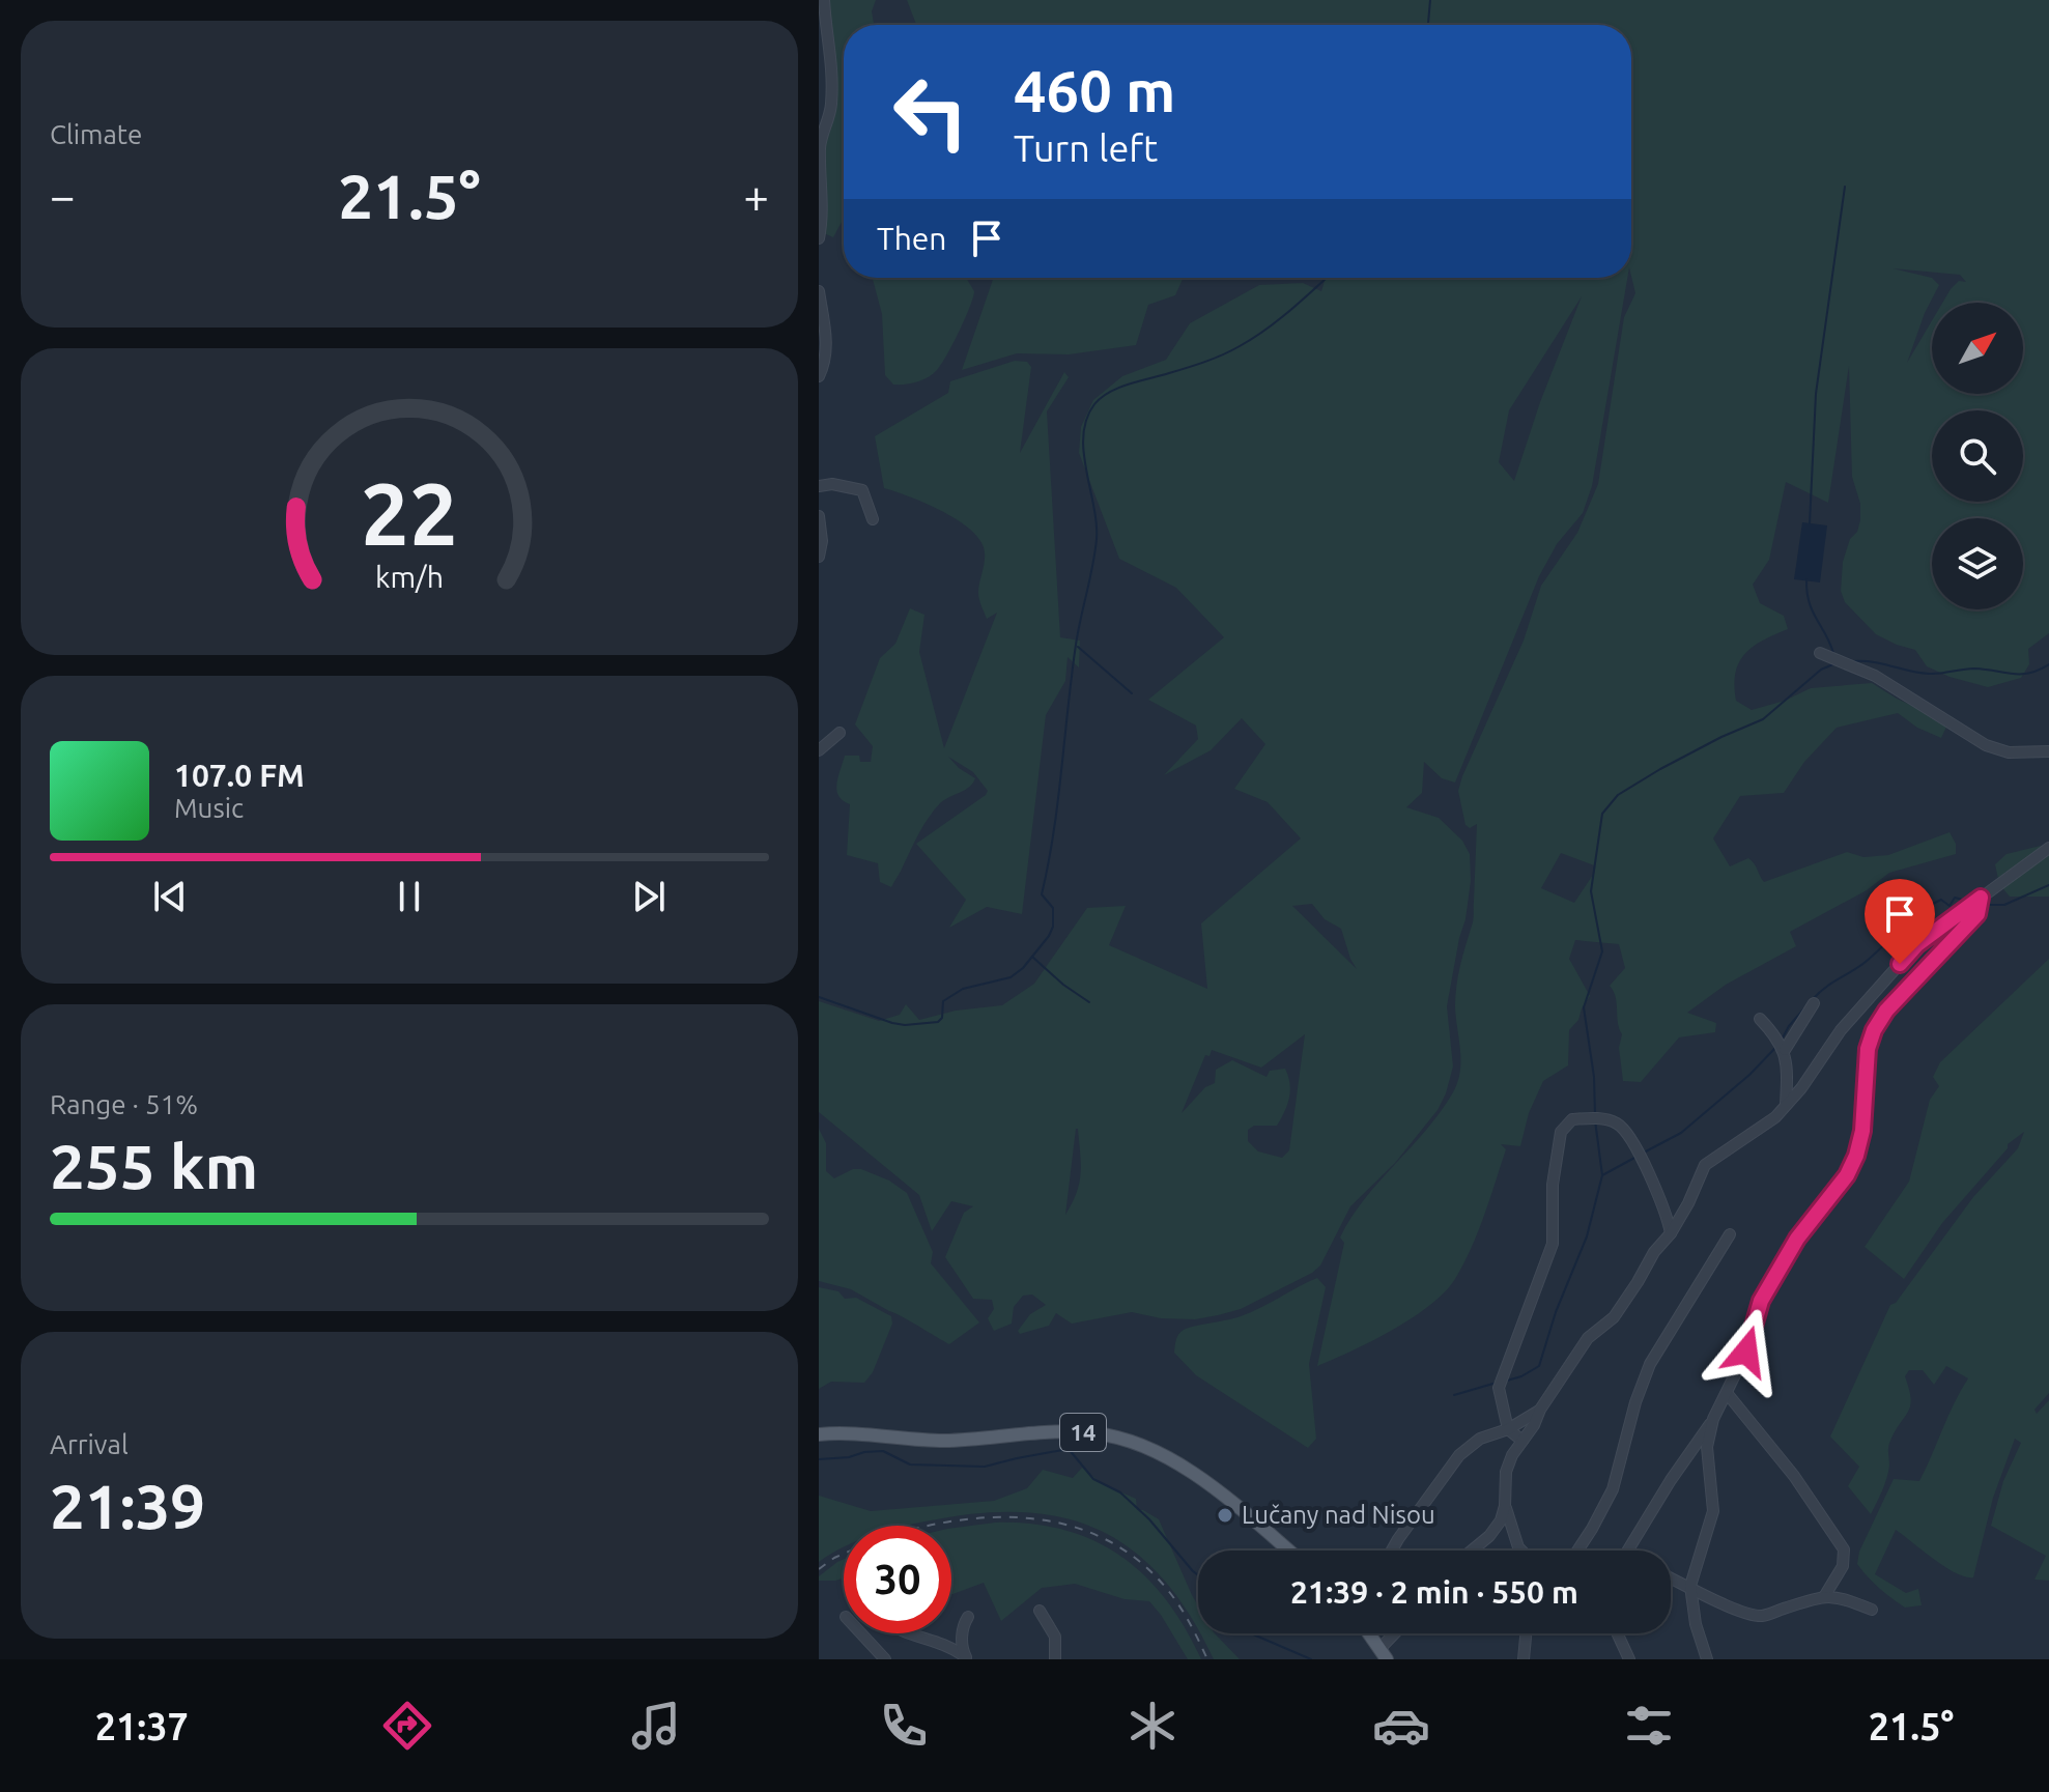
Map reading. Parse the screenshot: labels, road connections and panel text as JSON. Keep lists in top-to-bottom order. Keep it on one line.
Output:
{"streets":{"main road":["14"]},"places":["Lučany nad Nisou"],"north":"top right","page":{"tile":["Climate",["Range · 51%","255 km"],["Arrival","21:39"]],"turn":["460 m","Turn left"],"heat":["−","21.5°","+"],"then":"Then","song":["107.0 FM","Music"],"limit":"30","trip":"21:39 · 2 min · 550 m","tabs":["21:37","21.5°"],"gauge":["22","km/h"]}}
